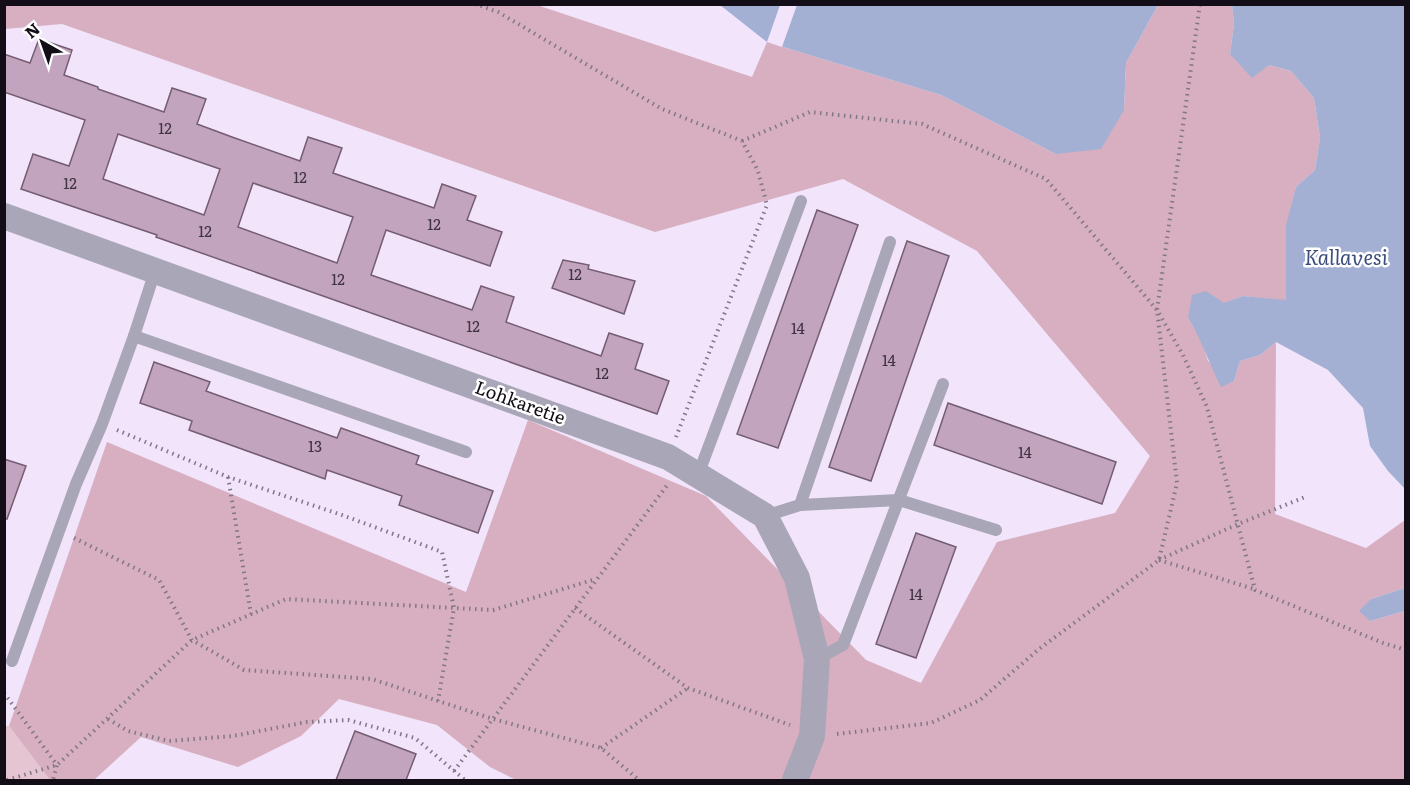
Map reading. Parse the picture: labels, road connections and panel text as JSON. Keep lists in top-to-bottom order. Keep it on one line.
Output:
{"streets":{"street":["Lohkaretie"]},"water":["Kallavesi"],"house_numbers":["12","12","12","12","12","12","12","12","14","14","12","13","14","14"],"north":"top left"}
